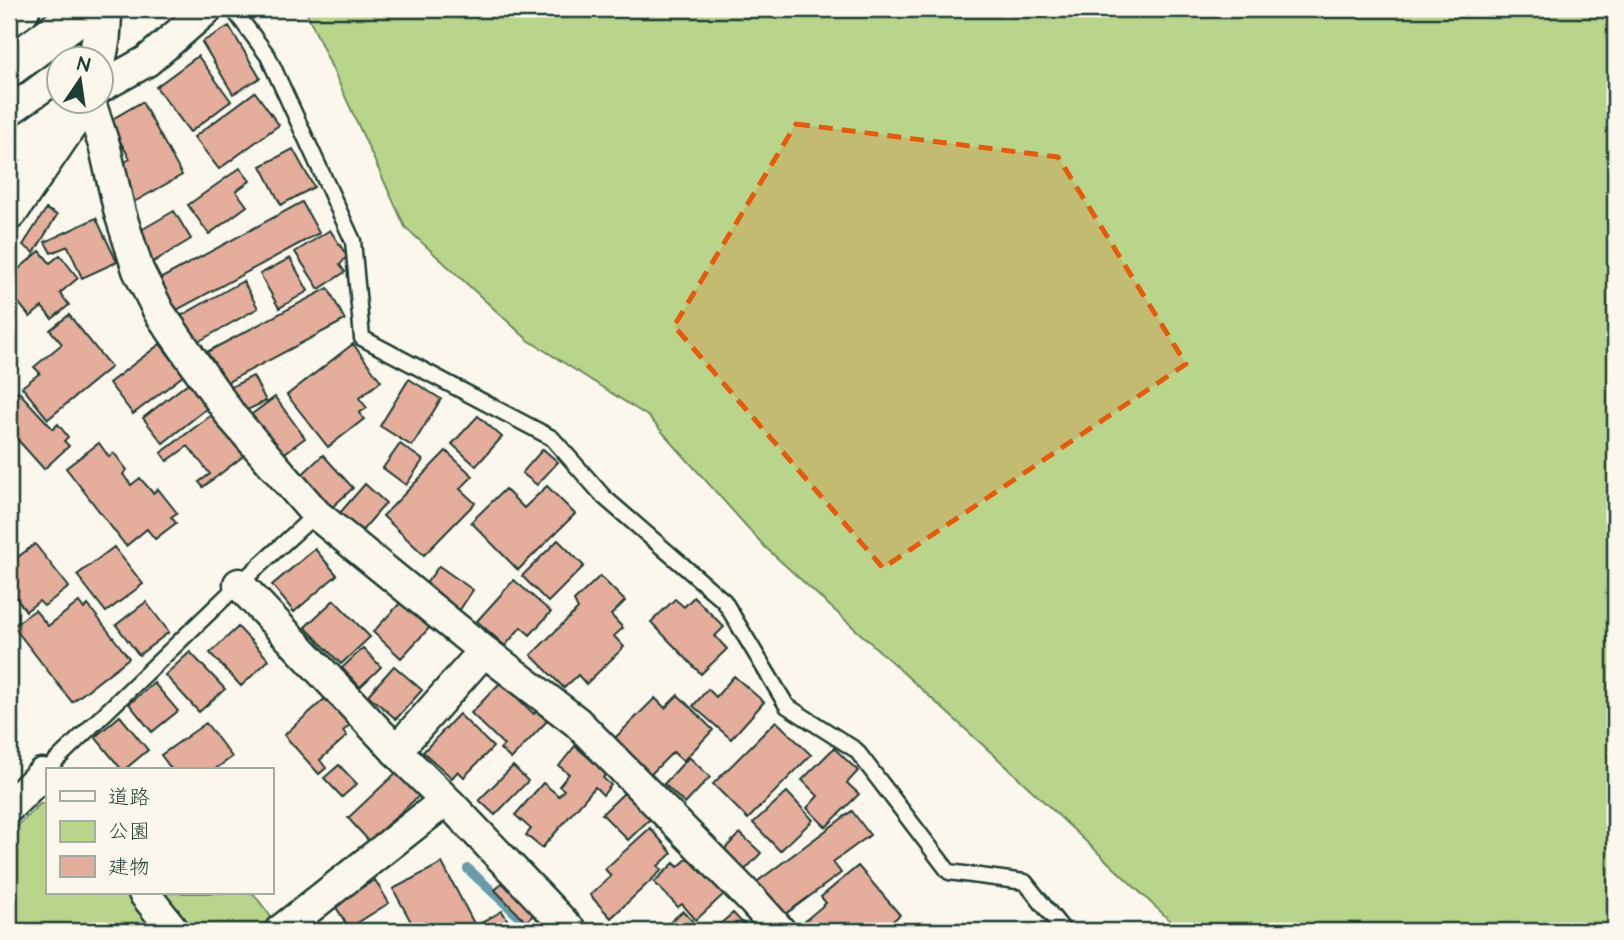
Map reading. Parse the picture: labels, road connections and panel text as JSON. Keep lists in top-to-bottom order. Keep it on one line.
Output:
{"legend":["道路","公園","建物"],"north":"top"}
